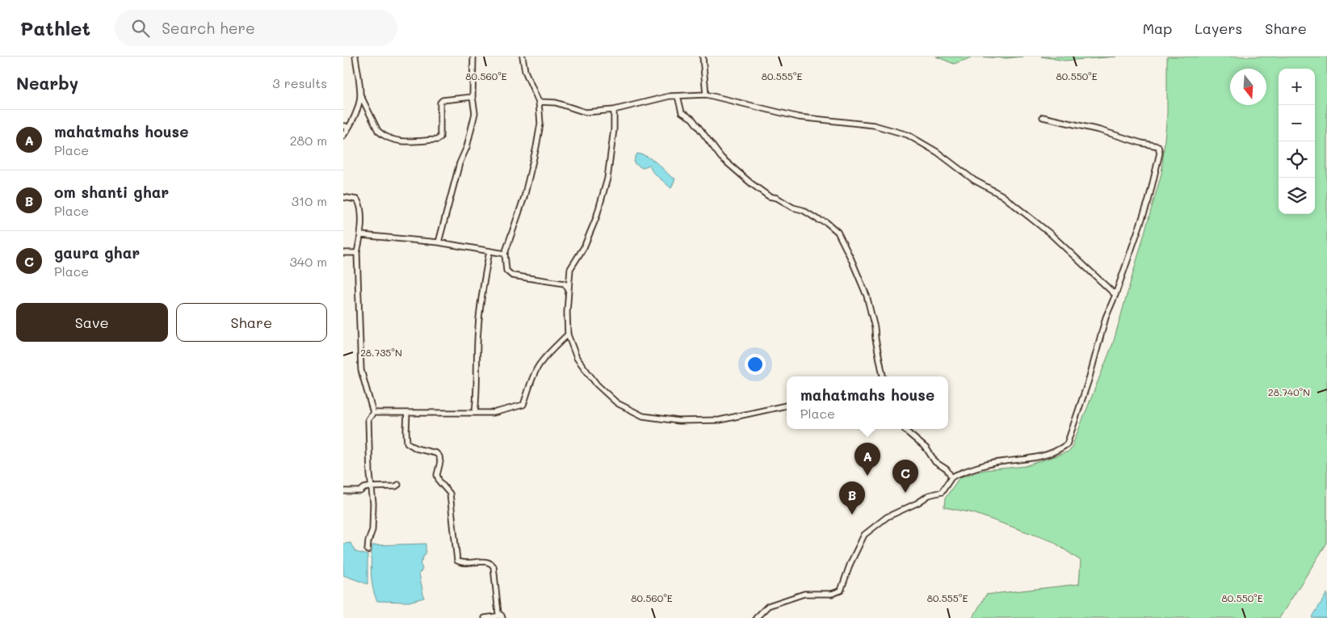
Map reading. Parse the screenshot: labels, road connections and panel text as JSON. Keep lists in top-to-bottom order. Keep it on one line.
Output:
{"north":"bottom","page":{"header":"Pathlet","search":"Search here","nav":["Map","Layers","Share"],"heading":["Nearby","3 results"],"map_buttons":["+","−"],"list":[{"mark":"A","name":"mahatmahs house","note":"Place","value":"280 m"},{"mark":"B","name":"om shanti ghar","note":"Place","value":"310 m"},{"mark":"C","name":"gaura ghar","note":"Place","value":"340 m"}],"buttons":["Save","Share"],"popup":["mahatmahs house","Place"],"pins":["A","C","B"]},"coordinates":["80.560°E","80.555°E","80.550°E","28.735°N","28.740°N"]}
